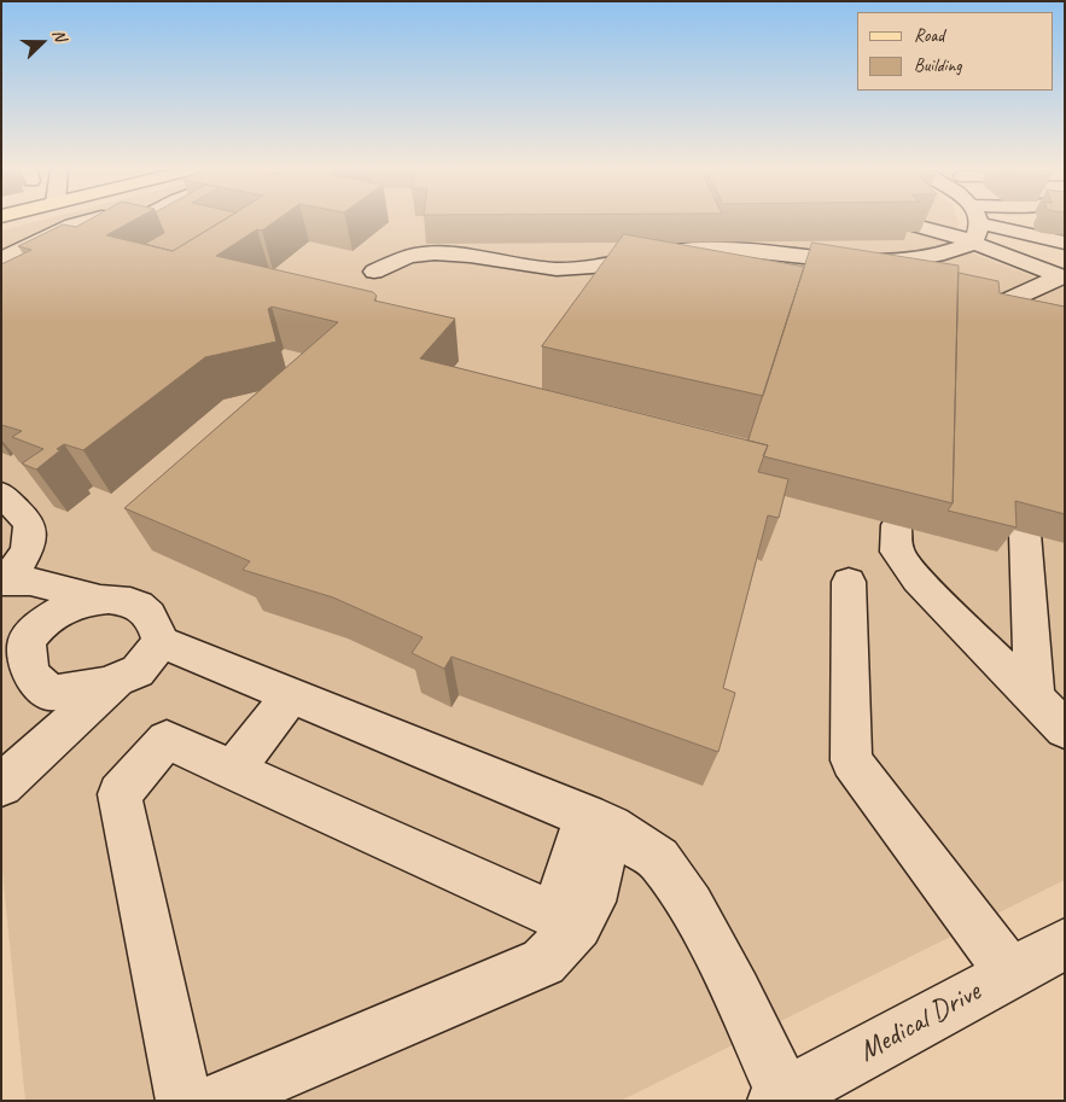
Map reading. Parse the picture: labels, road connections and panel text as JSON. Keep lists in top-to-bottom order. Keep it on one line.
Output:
{"streets":{"street":["Medical Drive"]},"legend":["Road","Building"],"north":"right"}
